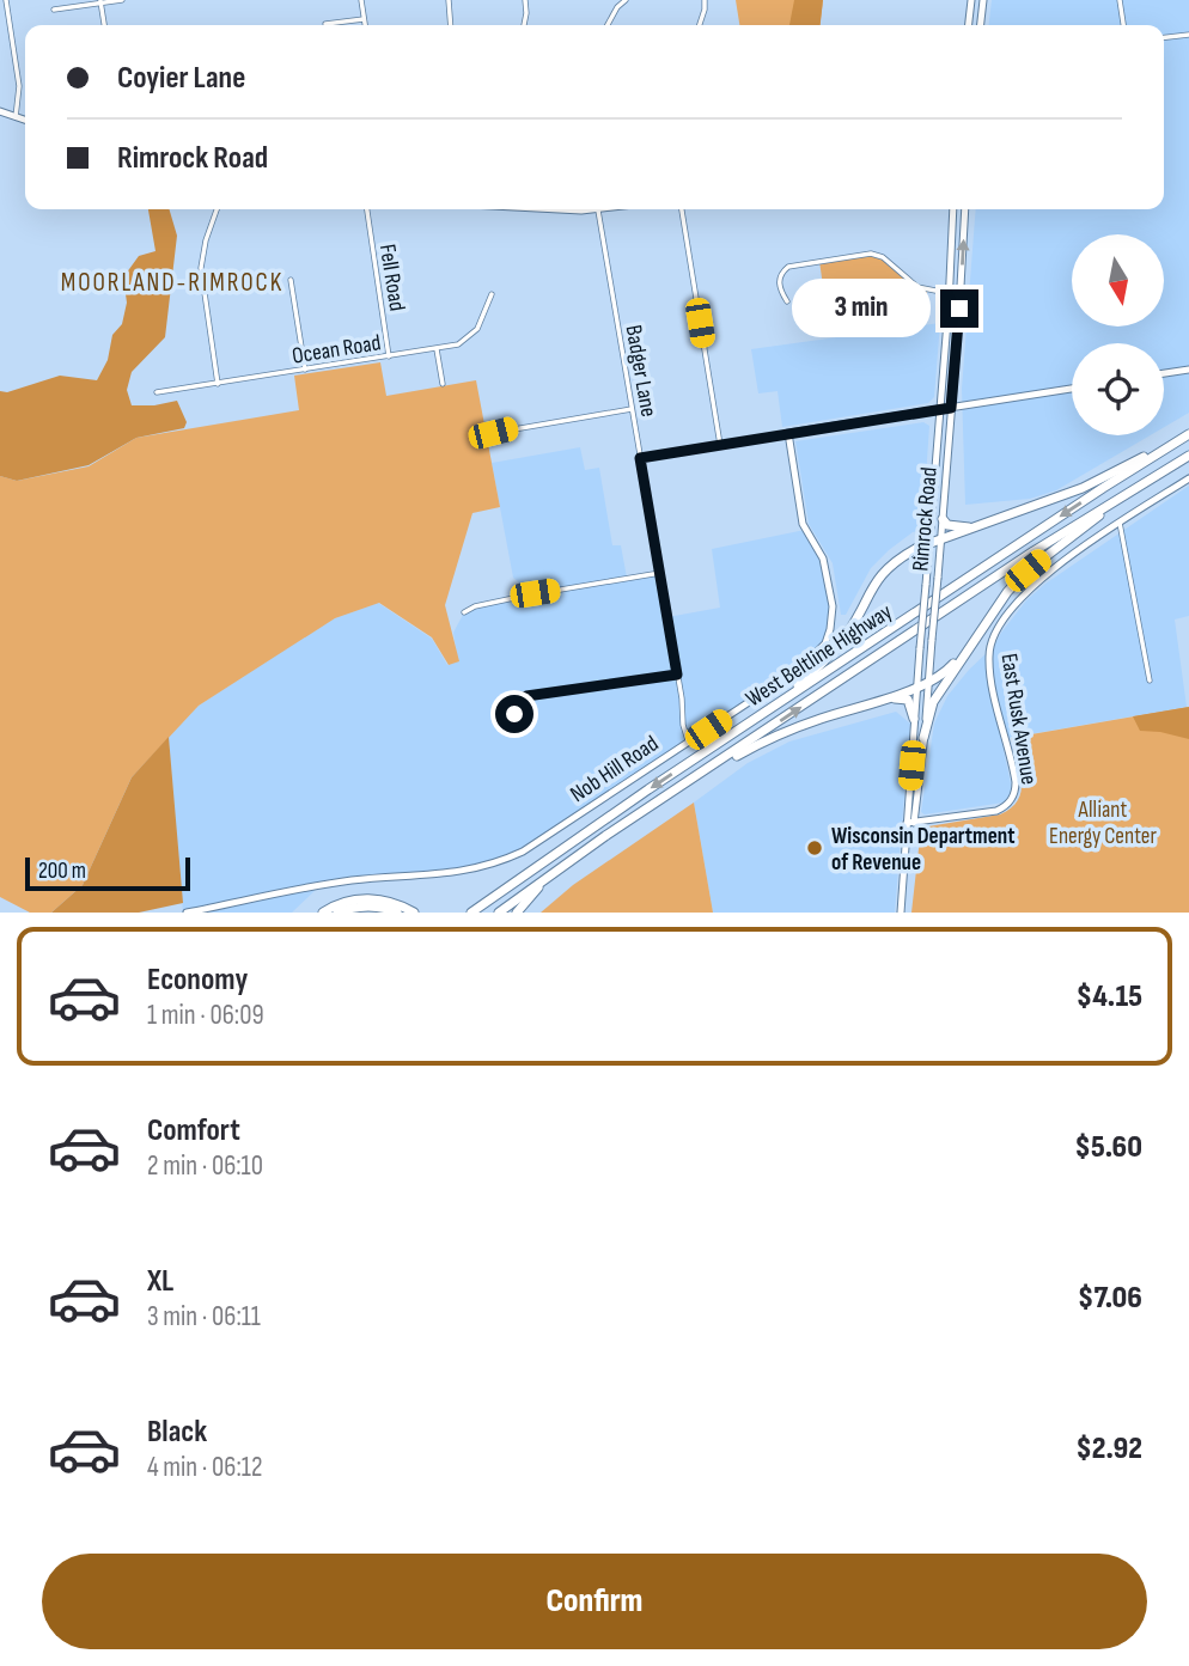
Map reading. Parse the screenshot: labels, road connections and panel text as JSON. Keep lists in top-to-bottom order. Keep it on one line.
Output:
{"streets":{"highway":["West Beltline Highway"],"street":["Fell Road","Ocean Road","Badger Lane","Rimrock Road","East Rusk Avenue","Nob Hill Road"]},"crossings":[["Fell Road","Ocean Road"],["Badger Lane","Nob Hill Road"],["Rimrock Road","East Rusk Avenue"]],"districts":["MOORLAND-RIMROCK"],"parks":["Alliant Energy Center"],"places":["Wisconsin Department of Revenue"],"scale_bar":"200 m","north":"bottom","page":{"banner":["Coyier Lane","Rimrock Road"],"bubble":"3 min","scale":"200 m","list":[{"name":"Economy","note":"1 min · 06:09","value":"$4.15"},{"name":"Comfort","note":"2 min · 06:10","value":"$5.60"},{"name":"XL","note":"3 min · 06:11","value":"$7.06"},{"name":"Black","note":"4 min · 06:12","value":"$2.92"}],"buttons":"Confirm"}}
